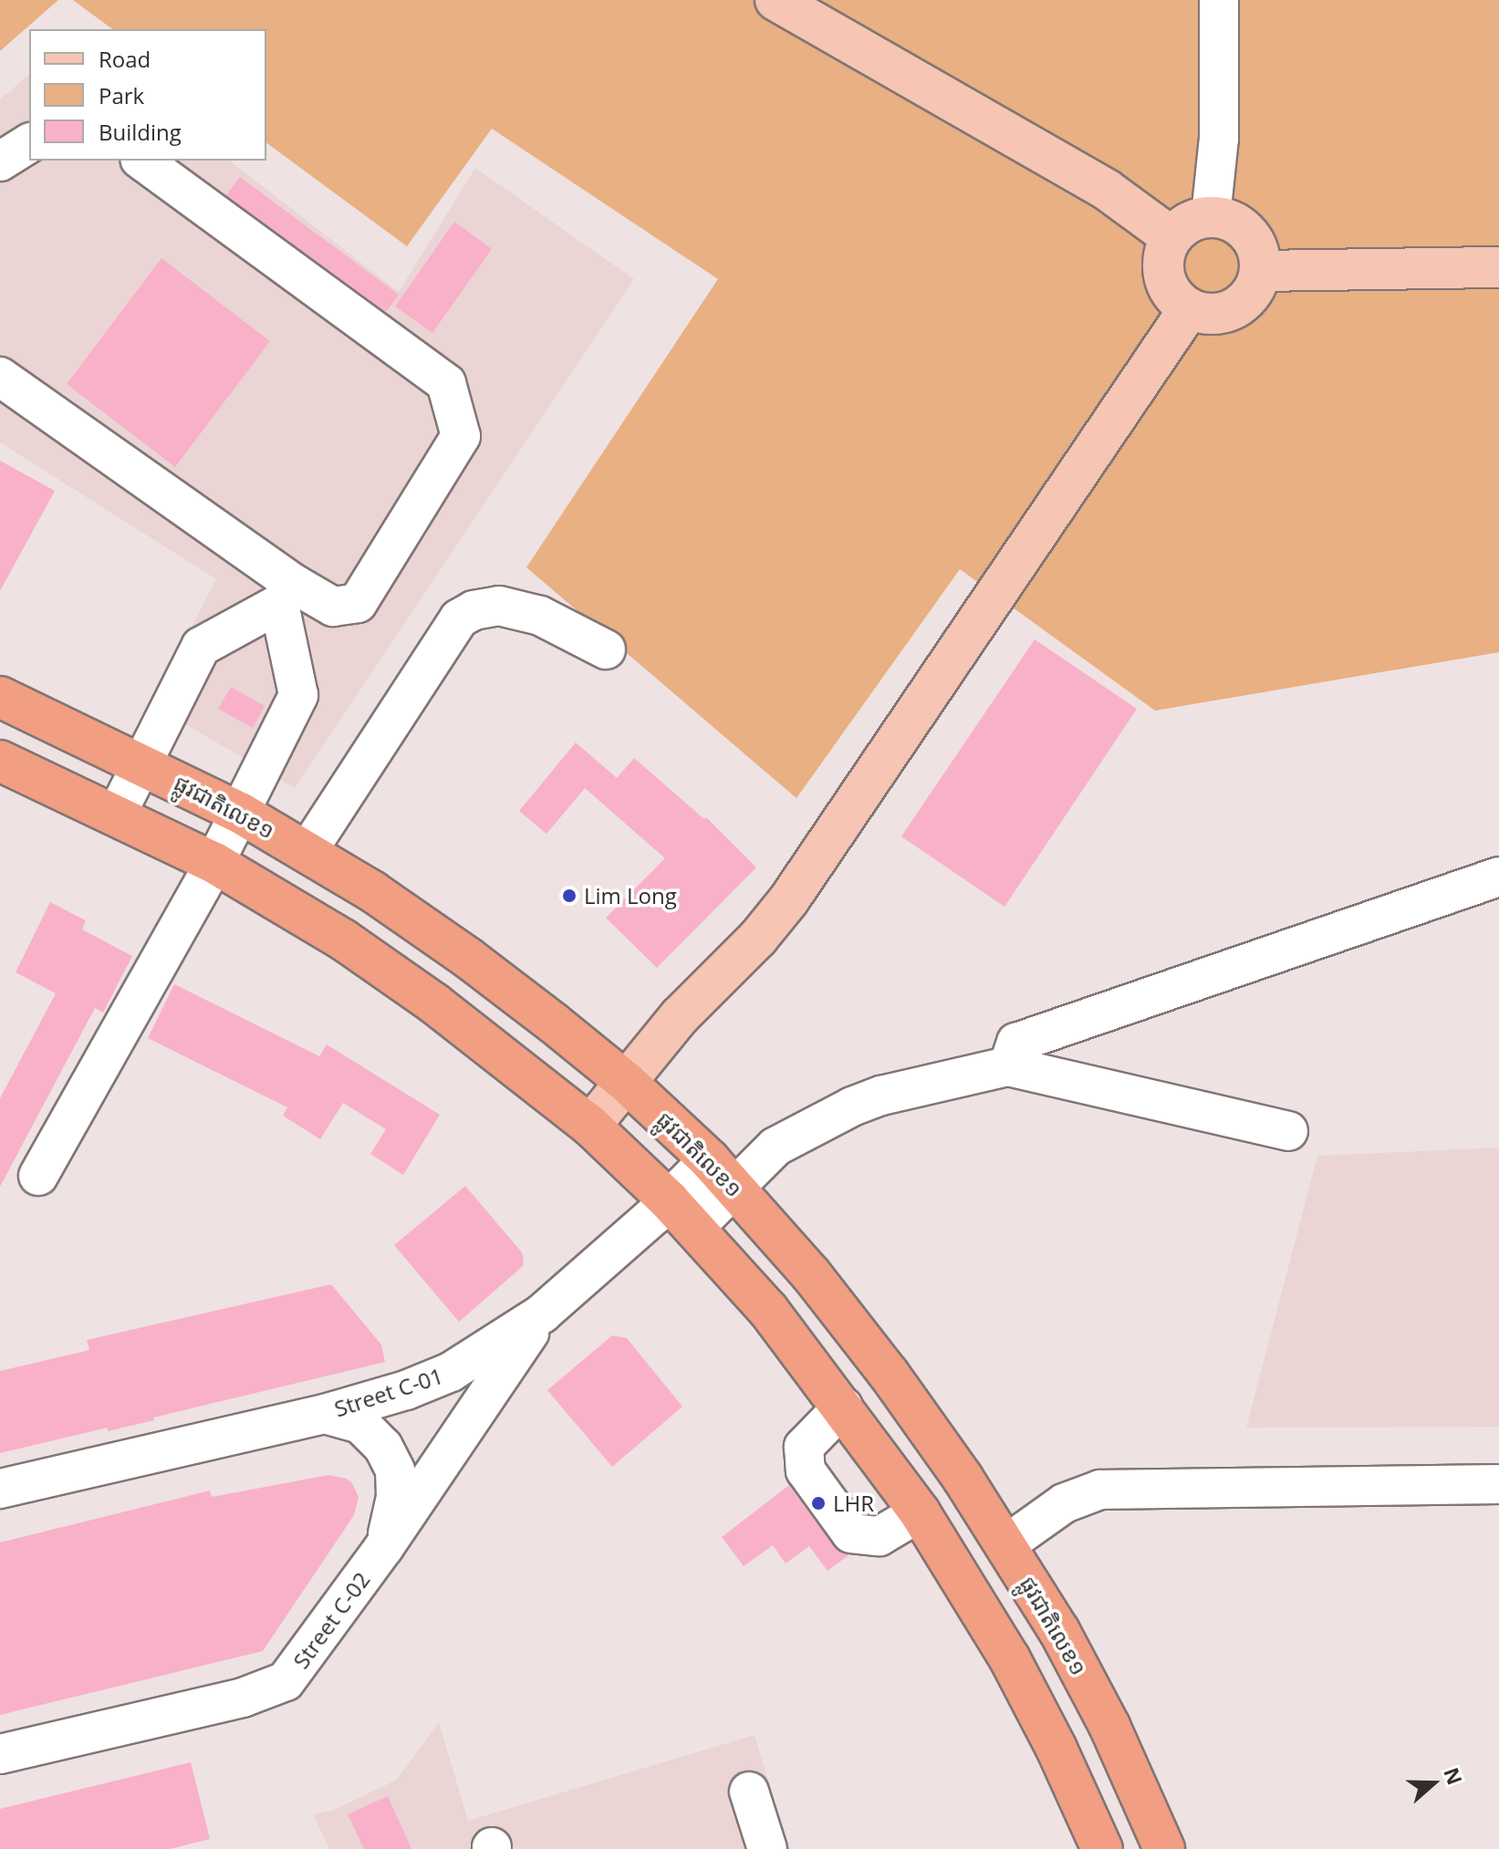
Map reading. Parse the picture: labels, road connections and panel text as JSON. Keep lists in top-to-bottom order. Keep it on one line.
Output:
{"streets":{"highway":["ផ្លូវជាតិលេខ១"],"street":["Street C-01","Street C-02"]},"crossings":[["ផ្លូវជាតិលេខ១","Street C-01"],["Street C-01","Street C-02"]],"places":["Lim Long","LHR"],"legend":["Road","Park","Building"],"north":"right"}
